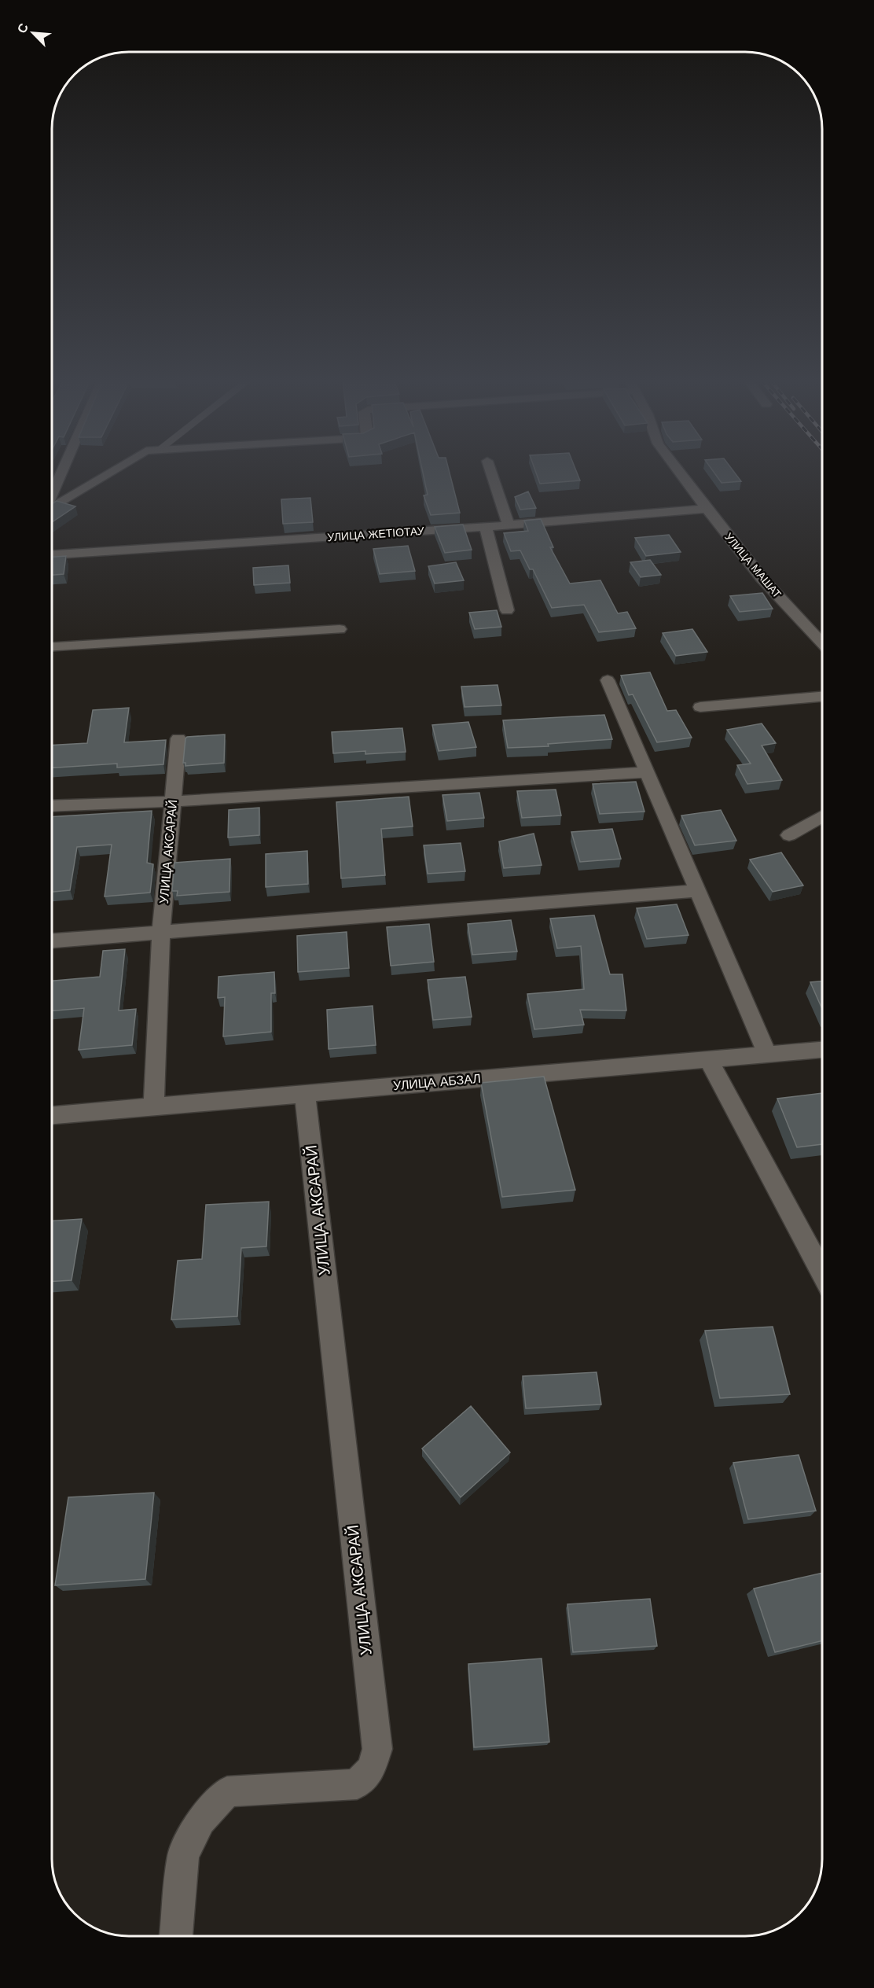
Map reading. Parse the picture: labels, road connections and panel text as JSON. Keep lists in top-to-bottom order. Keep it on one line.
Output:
{"streets":{"street":["УЛИЦА ЖЕТІОТАУ","УЛИЦА МАШАТ","УЛИЦА АКСАРАЙ","УЛИЦА АБЗАЛ"]},"crossings":[["УЛИЦА ЖЕТІОТАУ","УЛИЦА МАШАТ"],["УЛИЦА АКСАРАЙ","УЛИЦА АБЗАЛ"]],"north":"top left"}
